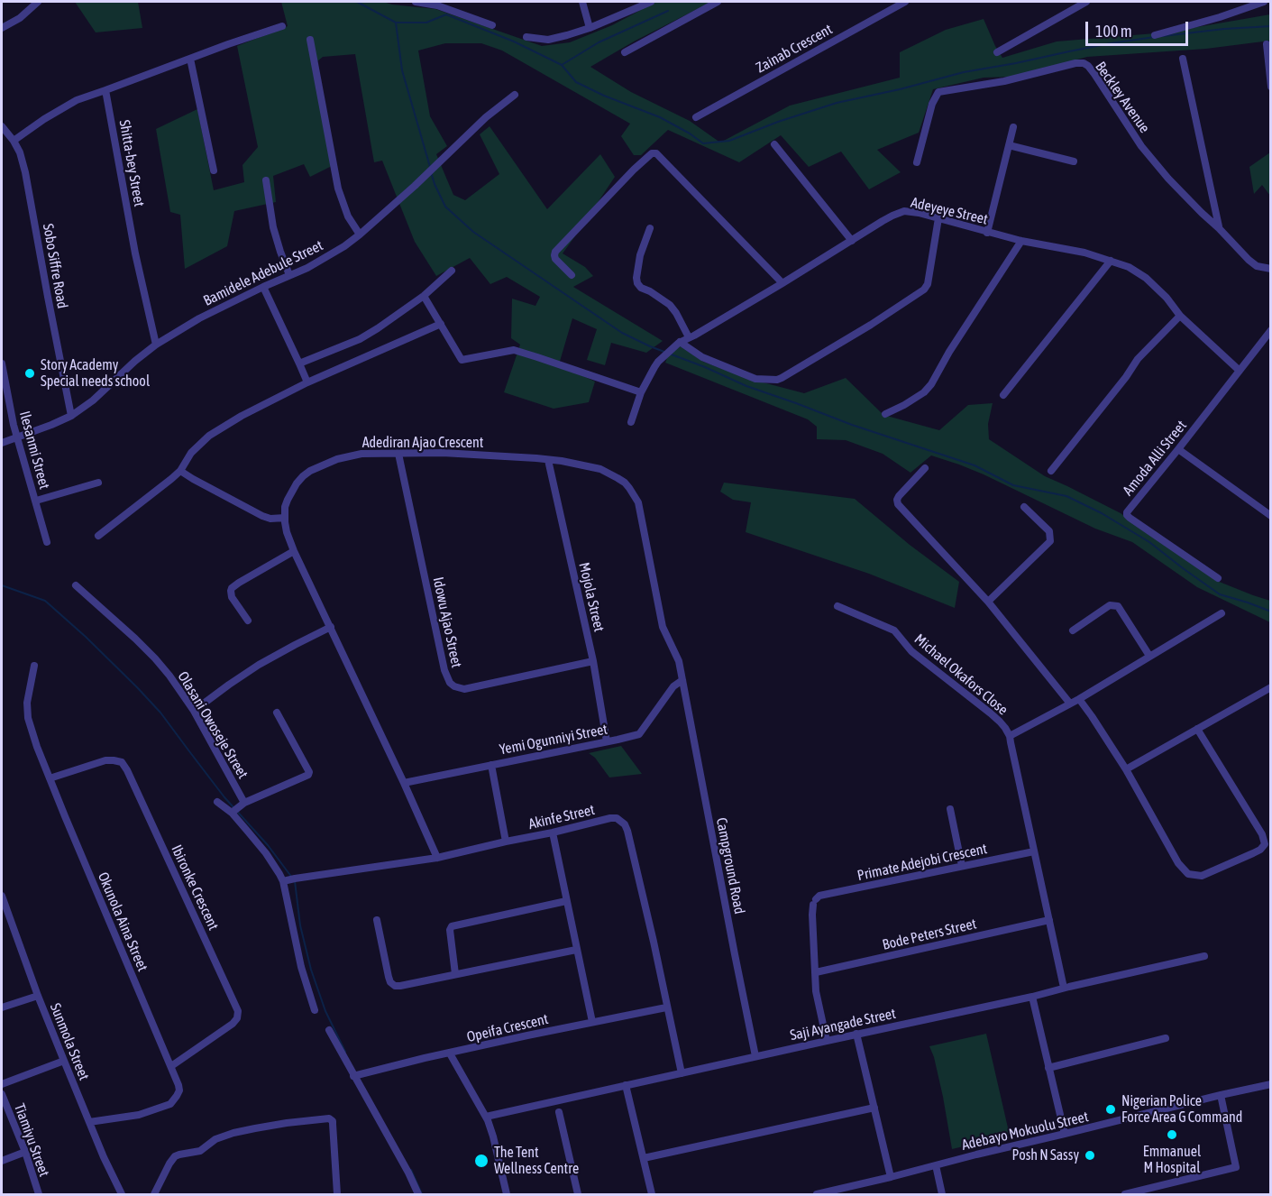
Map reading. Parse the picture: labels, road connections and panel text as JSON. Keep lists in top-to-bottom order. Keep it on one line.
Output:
{"streets":{"street":["Zainab Crescent","Beckley Avenue","Shitta-bey Street","Adeyeye Street","Sobo Siffre Road","Bamidele Adebule Street","Adediran Ajao Crescent","Ilesanmi Street","Amoda Alli Street","Mojola Street","Idowu Ajao Street","Michael Okafors Close","Olasani Owoseje Street","Yemi Ogunniyi Street","Akinfe Street","Primate Adejobi Crescent","Campground Road","Ibironke Crescent","Okunola Aina Street","Bode Peters Street","Saji Ayangade Street","Opeifa Crescent","Sunmola Street","Adebayo Mokuolu Street","Tiamiyu Street"]},"crossings":[["Shitta-bey Street","Bamidele Adebule Street"],["Adeyeye Street","Amoda Alli Street"],["Sobo Siffre Road","Bamidele Adebule Street"],["Bamidele Adebule Street","Ilesanmi Street"],["Adediran Ajao Crescent","Mojola Street"],["Adediran Ajao Crescent","Idowu Ajao Street"],["Adediran Ajao Crescent","Yemi Ogunniyi Street"],["Adediran Ajao Crescent","Akinfe Street"],["Adediran Ajao Crescent","Campground Road"],["Mojola Street","Idowu Ajao Street"],["Mojola Street","Yemi Ogunniyi Street"],["Yemi Ogunniyi Street","Campground Road"],["Akinfe Street","Saji Ayangade Street"],["Akinfe Street","Opeifa Crescent"],["Primate Adejobi Crescent","Bode Peters Street"],["Campground Road","Saji Ayangade Street"],["Ibironke Crescent","Okunola Aina Street"],["Okunola Aina Street","Sunmola Street"]],"places":["Story Academy Special needs school","Nigerian Police Force Area G Command","Emmanuel M Hospital","Posh N Sassy","The Tent Wellness Centre"],"scale_bar":"100 m"}
